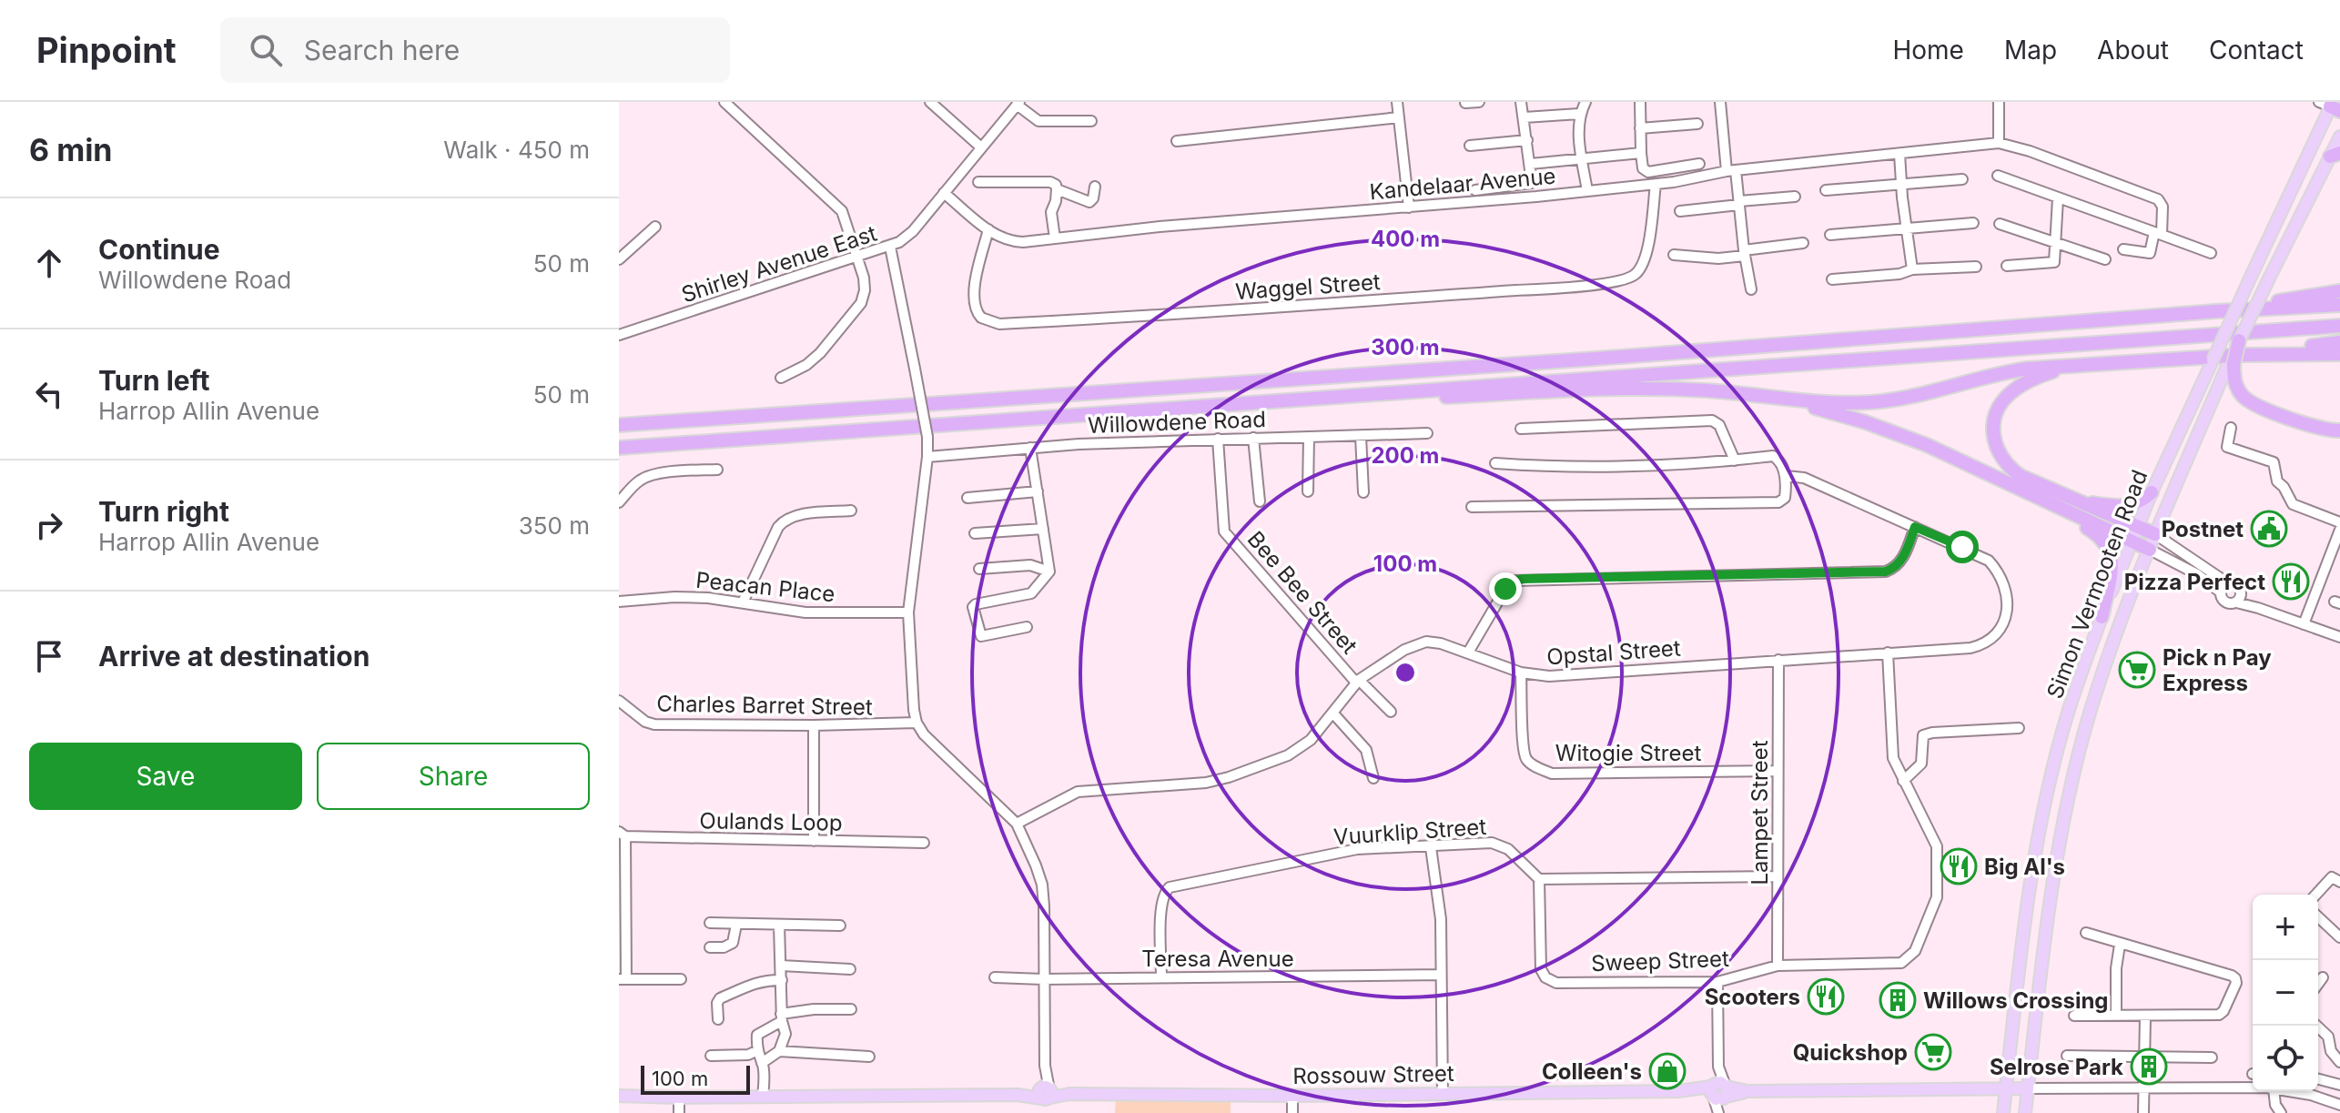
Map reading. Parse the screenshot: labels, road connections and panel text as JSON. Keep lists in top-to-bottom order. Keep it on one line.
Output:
{"streets":{"main road":["Simon Vermooten Road","Rossouw Street"],"street":["Kandelaar Avenue","Shirley Avenue East","Waggel Street","Willowdene Road","Peacan Place","Bee Bee Street","Opstal Street","Charles Barret Street","Witogie Street","Lampet Street","Oulands Loop","Vuurklip Street","Teresa Avenue","Sweep Street"]},"crossings":[["Kandelaar Avenue","Shirley Avenue East"],["Kandelaar Avenue","Waggel Street"],["Willowdene Road","Bee Bee Street"],["Simon Vermooten Road","Rossouw Street"],["Bee Bee Street","Opstal Street"],["Opstal Street","Witogie Street"],["Opstal Street","Lampet Street"],["Witogie Street","Lampet Street"],["Lampet Street","Sweep Street"],["Vuurklip Street","Teresa Avenue"],["Vuurklip Street","Sweep Street"]],"places":{"public building":["Postnet"],"restaurant":["Pizza Perfect","Big Al's","Scooters"],"supermarket":["Pick n Pay Express","Quickshop"],"building":["Willows Crossing","Selrose Park"],"shop":["Colleen's"]},"scale_bar":"100 m","page":{"header":"Pinpoint","search":"Search here","nav":["Home","Map","About","Contact"],"heading":["6 min","Walk · 450 m"],"list":[["Continue","Willowdene Road","50 m"],["Turn left","Harrop Allin Avenue","50 m"],["Turn right","Harrop Allin Avenue","350 m"],"Arrive at destination"],"buttons":["Save","Share"],"map_buttons":["+","−"],"scale":"100 m"},"rings":["400 m","300 m","200 m","100 m"]}
